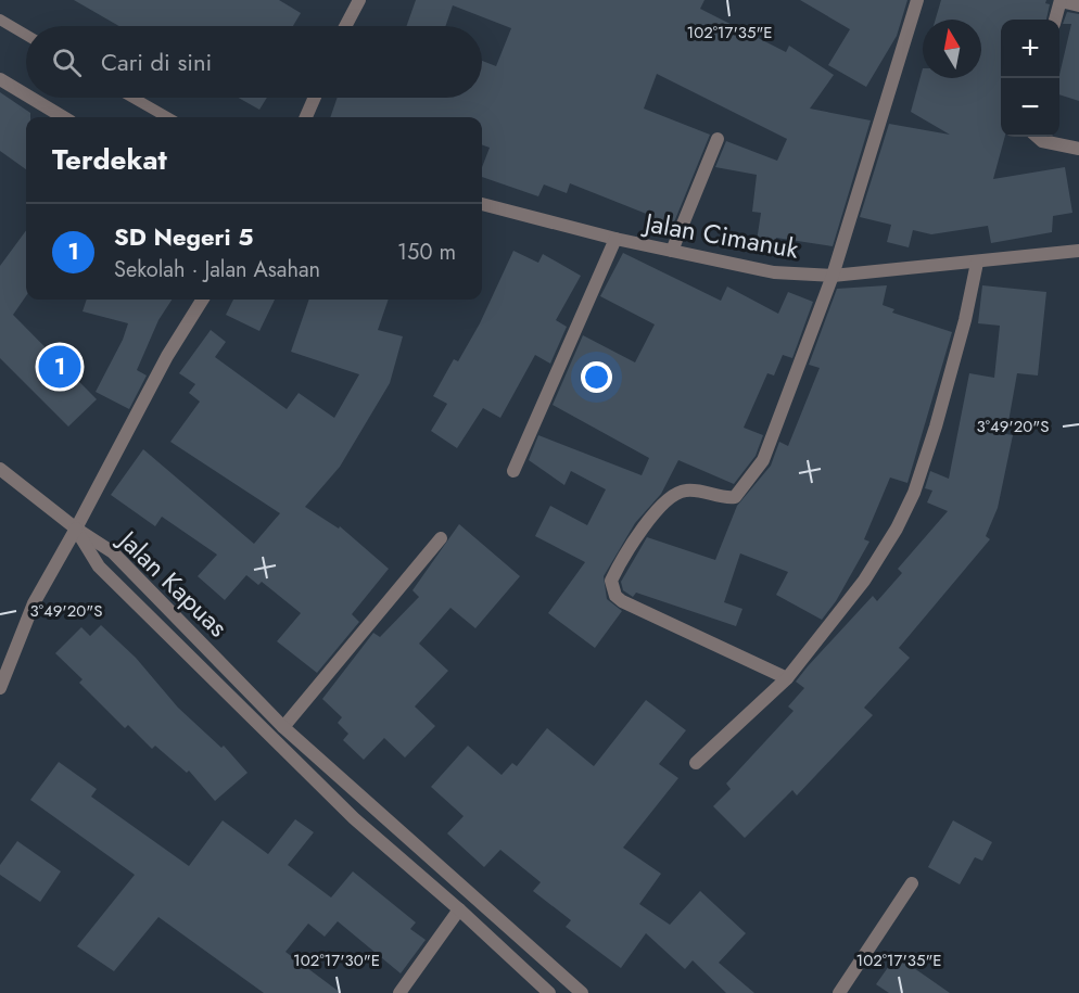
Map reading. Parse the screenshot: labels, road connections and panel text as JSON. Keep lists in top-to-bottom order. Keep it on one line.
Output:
{"streets":{"street":["Jalan Cimanuk","Jalan Kapuas"]},"north":"top","page":{"map_buttons":["+","−"],"search":"Cari di sini","heading":"Terdekat","list":[{"mark":"1","name":"SD Negeri 5","note":"Sekolah · Jalan Asahan","value":"150 m"}],"pins":"1"},"coordinates":["102°17'35\"E","3°49'20\"S","102°17'30\"E"]}
